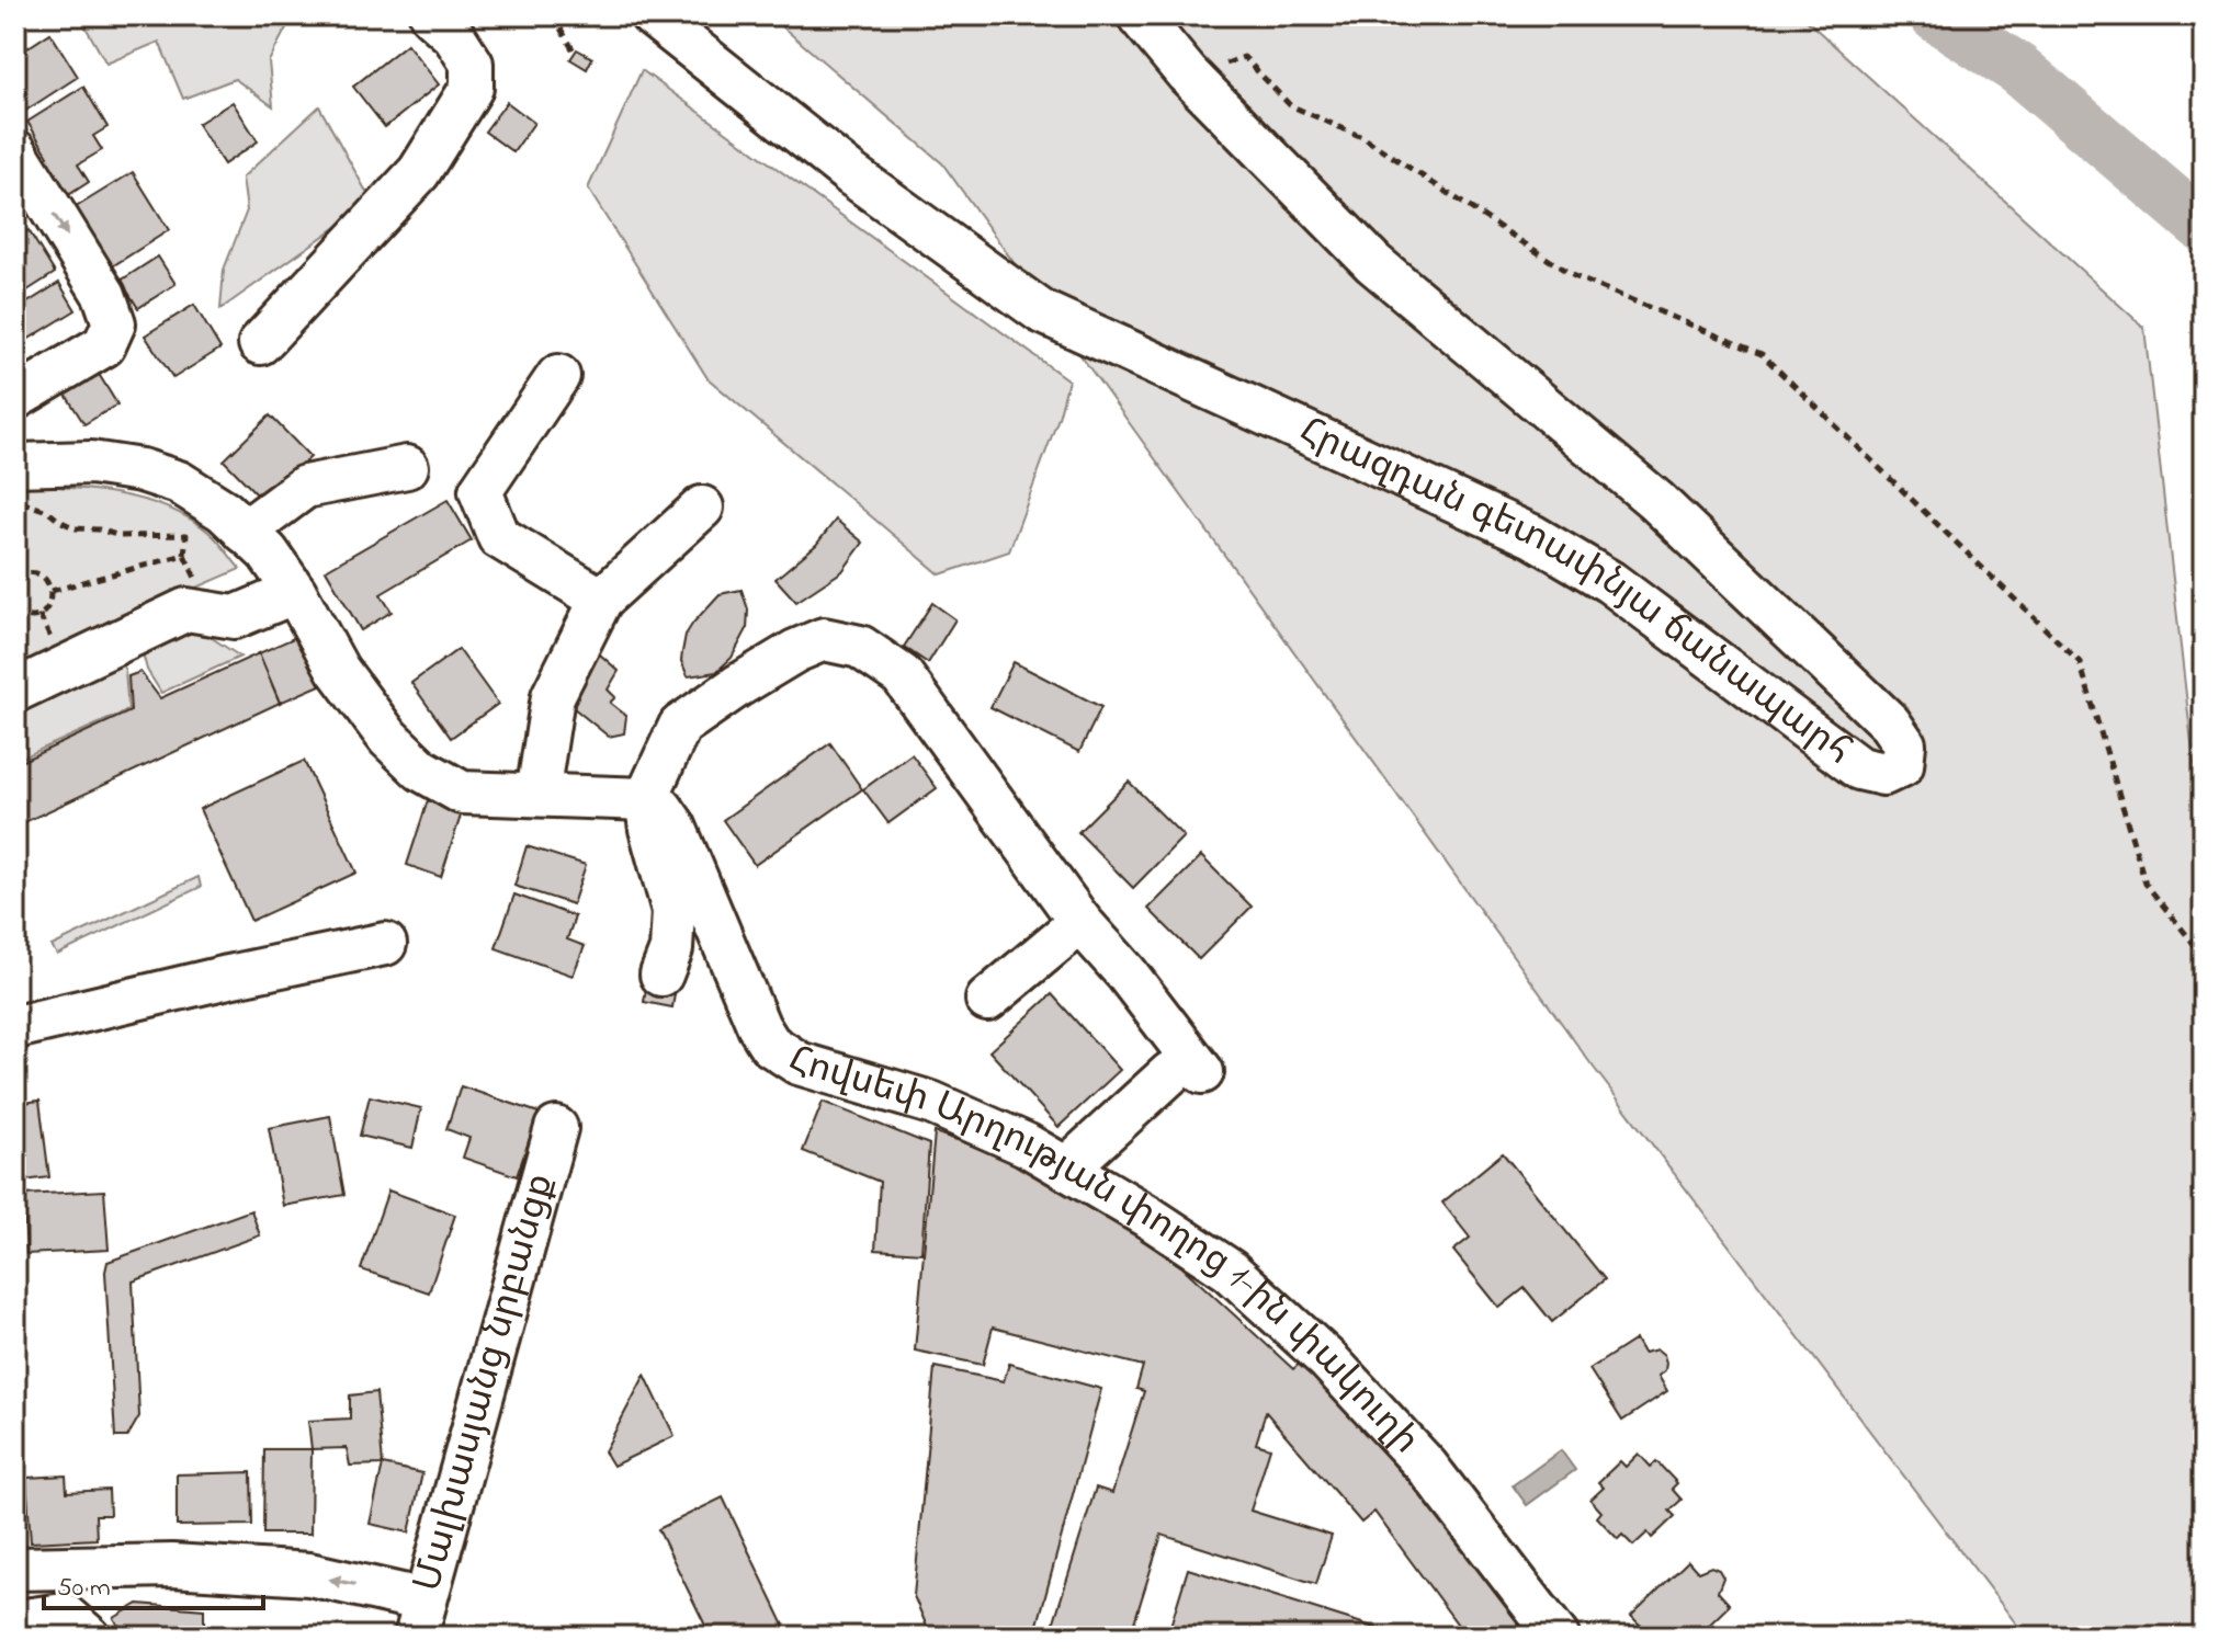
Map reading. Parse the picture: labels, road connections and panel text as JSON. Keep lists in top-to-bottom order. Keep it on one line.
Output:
{"streets":{"street":["Հրազդան գետափնյա ճանապարհ","Հովսեփ Արղության փողոց 1-ին փակուղի","Մալխասյանց նրբանցք"]},"scale_bar":"50 m"}
